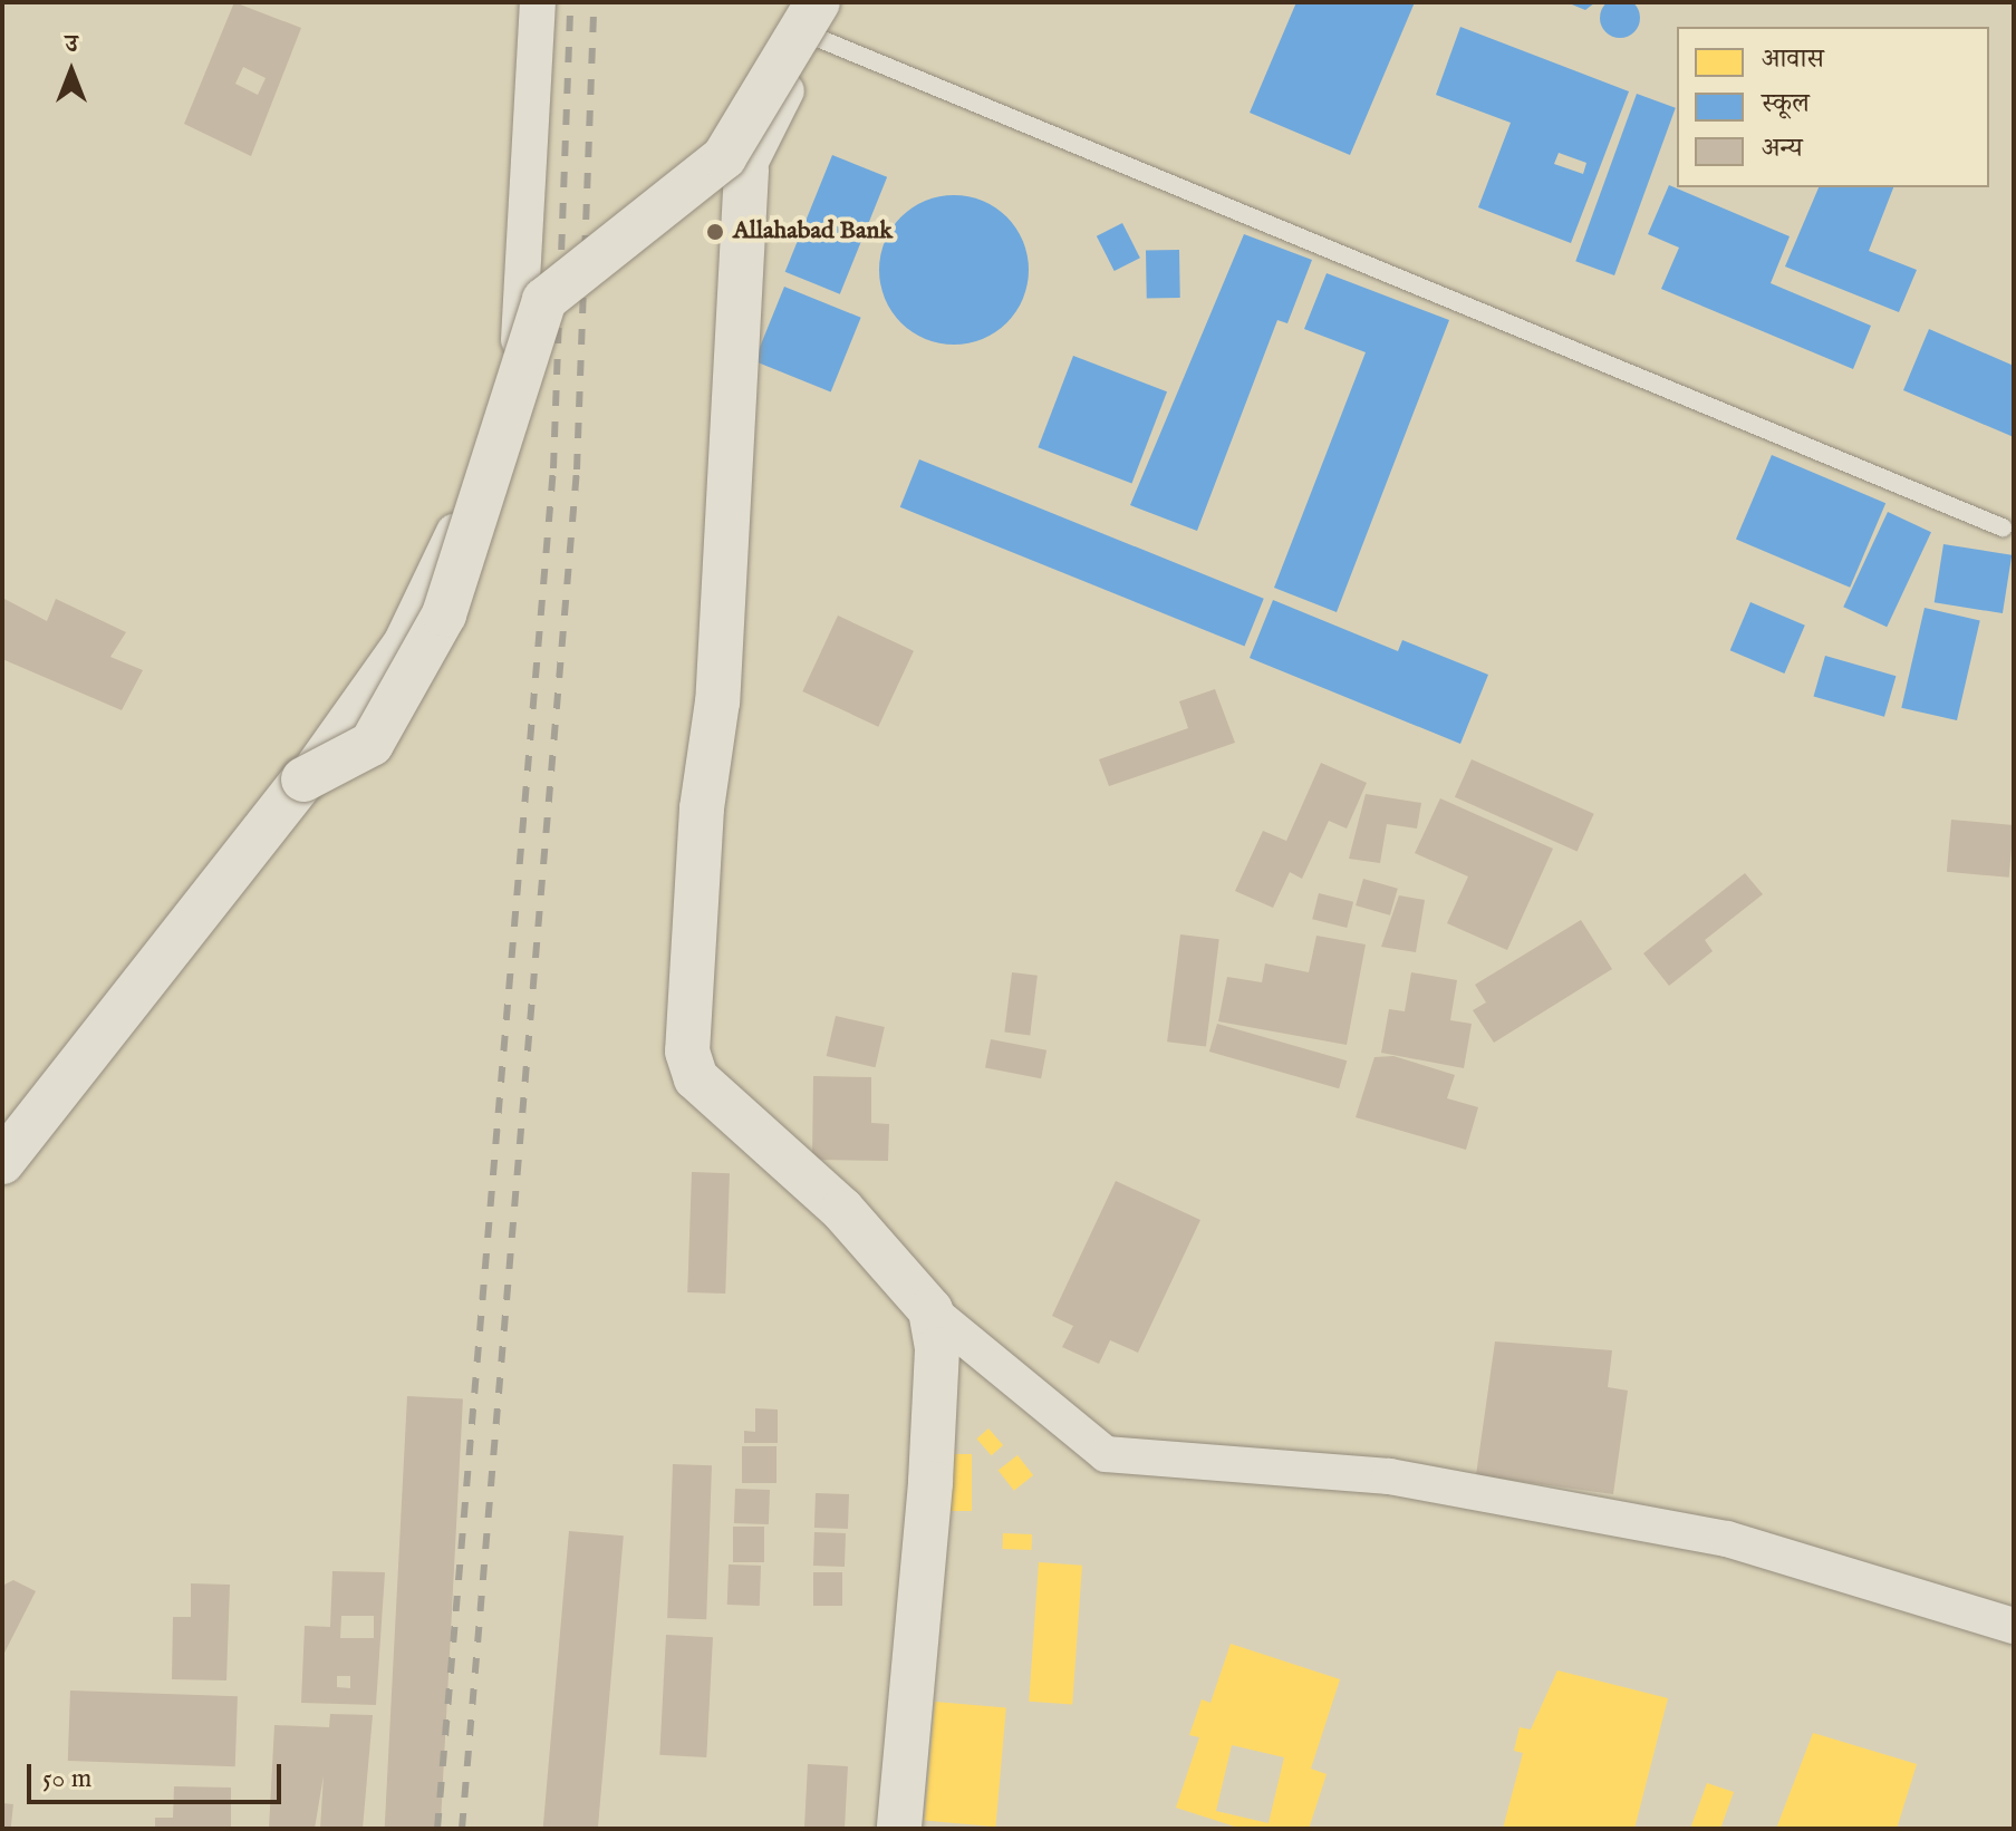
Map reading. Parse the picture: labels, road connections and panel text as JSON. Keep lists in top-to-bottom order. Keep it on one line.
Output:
{"places":["Allahabad Bank"],"legend":["आवास","स्कूल","अन्य"],"scale_bar":"50 m","north":"top"}
